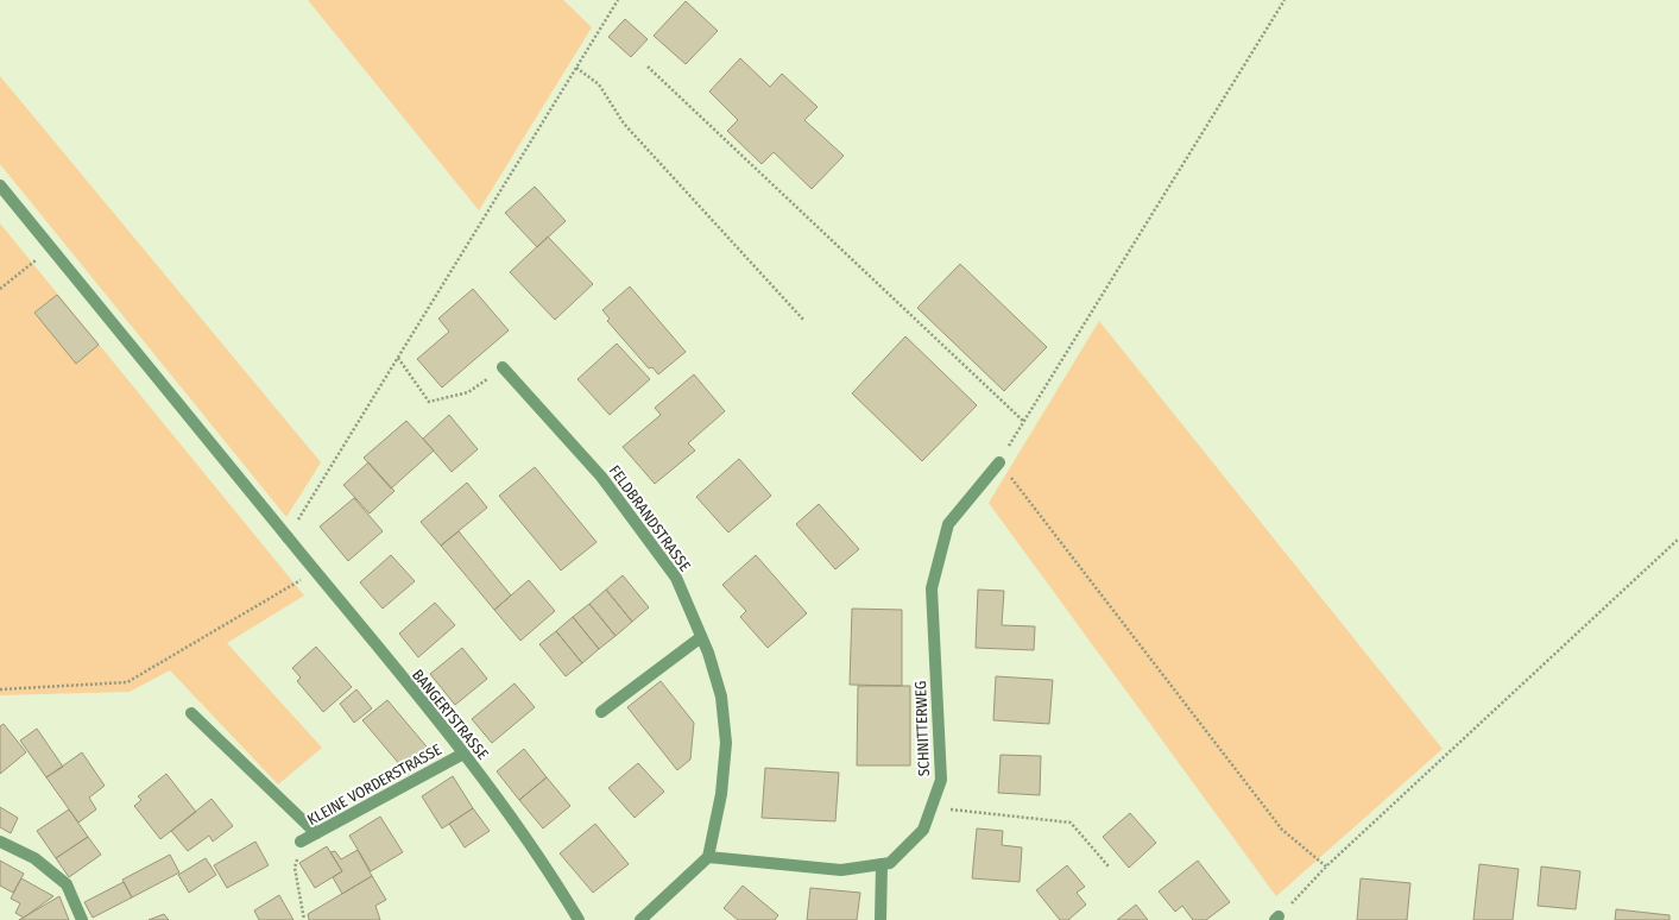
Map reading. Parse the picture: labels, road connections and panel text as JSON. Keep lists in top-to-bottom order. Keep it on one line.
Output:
{"streets":{"street":["FELDBRANDSTRASSE","BANGERTSTRASSE","SCHNITTERWEG","KLEINE VORDERSTRASSE"]},"crossings":[["FELDBRANDSTRASSE","SCHNITTERWEG"],["BANGERTSTRASSE","KLEINE VORDERSTRASSE"]]}
